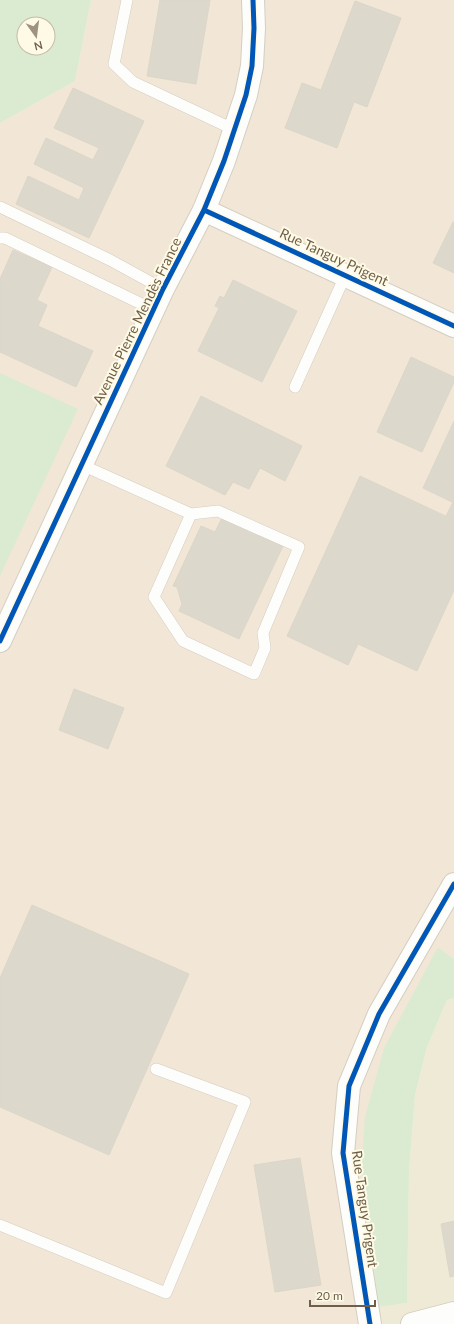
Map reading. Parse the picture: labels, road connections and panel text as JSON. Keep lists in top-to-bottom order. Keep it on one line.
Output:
{"streets":{"street":["Rue Tanguy Prigent","Avenue Pierre Mendès France"]},"crossings":[["Rue Tanguy Prigent","Avenue Pierre Mendès France"]],"scale_bar":"20 m","north":"bottom"}
